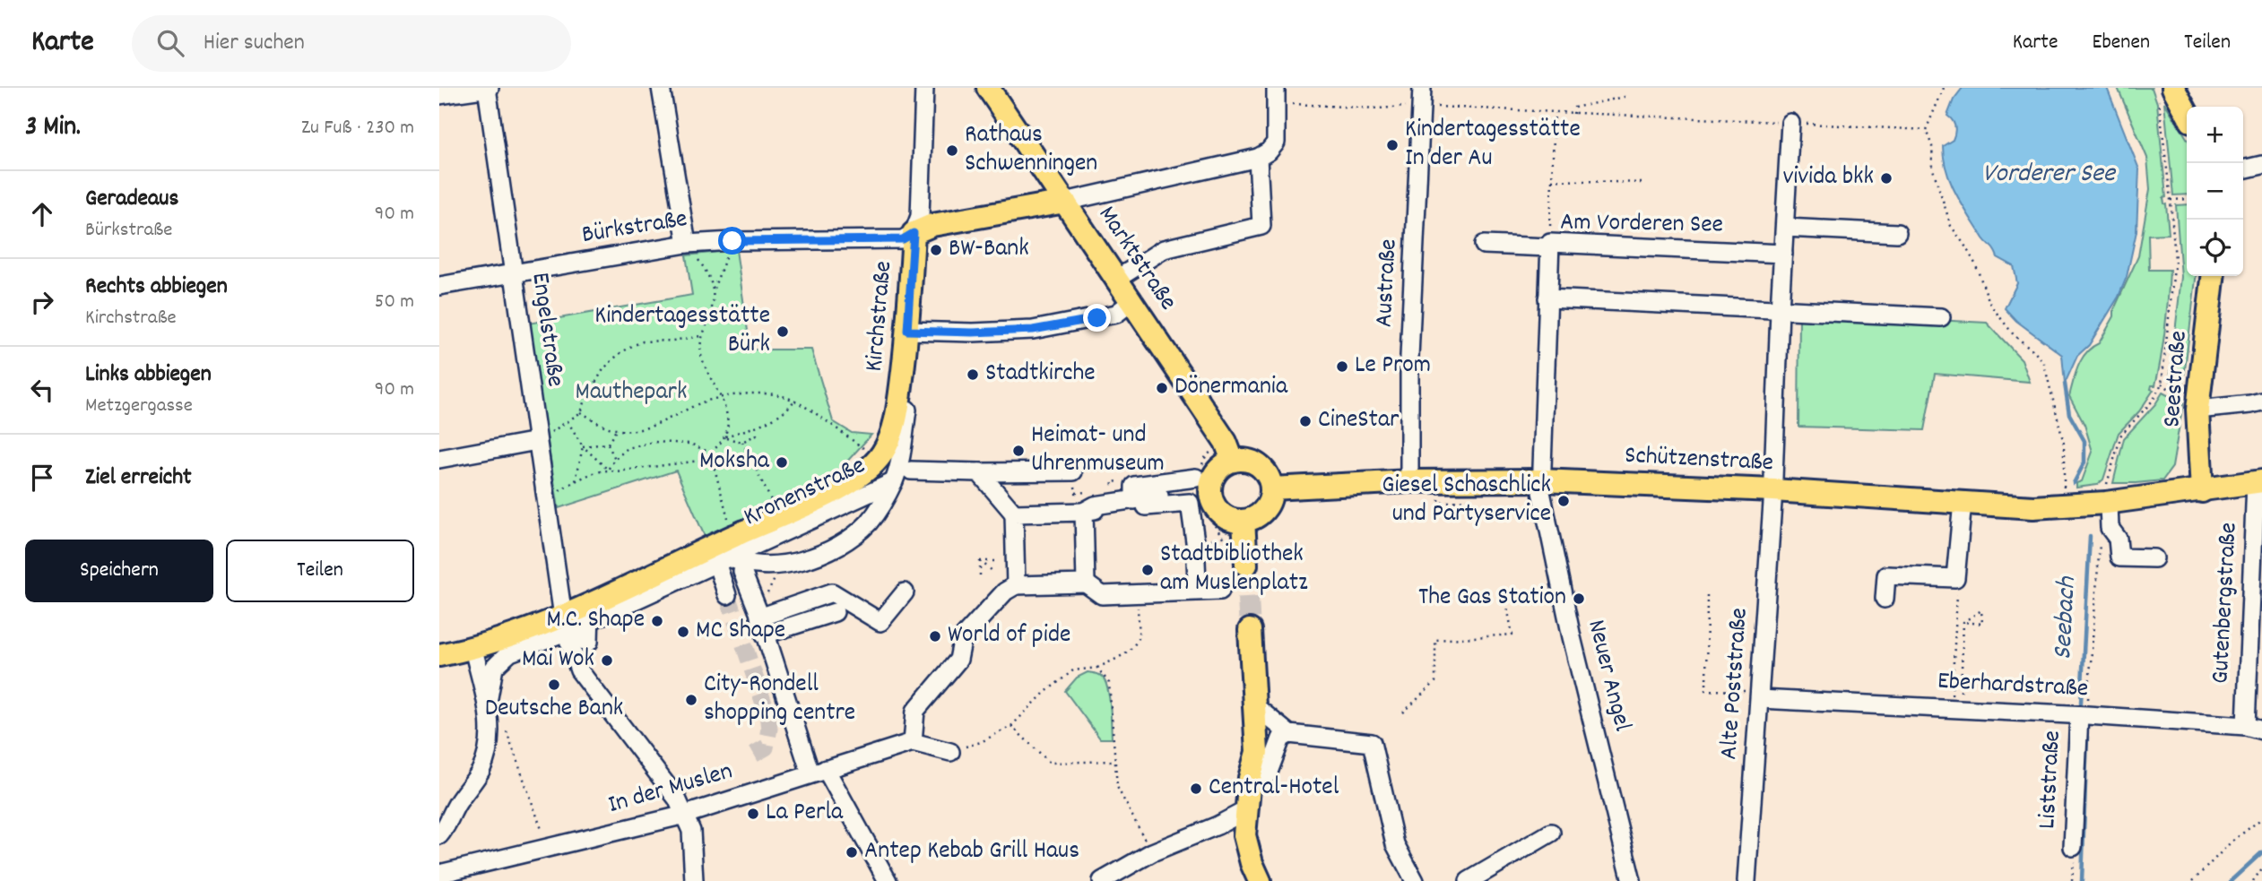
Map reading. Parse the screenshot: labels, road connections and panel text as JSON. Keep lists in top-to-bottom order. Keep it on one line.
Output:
{"streets":{"main road":["Marktstraße","Kirchstraße","Seestraße","Schützenstraße","Kronenstraße"],"street":["Am Vorderen See","Bürkstraße","Austraße","Engelstraße","Gutenbergstraße","Neuer Angel","Alte Poststraße","Eberhardstraße","Liststraße","In der Muslen"]},"crossings":[["Am Vorderen See","Schützenstraße"],["Am Vorderen See","Neuer Angel"],["Bürkstraße","Kirchstraße"],["Bürkstraße","Engelstraße"],["Marktstraße","Schützenstraße"],["Austraße","Schützenstraße"],["Kirchstraße","Kronenstraße"],["Engelstraße","Kronenstraße"],["Engelstraße","In der Muslen"],["Seestraße","Schützenstraße"],["Schützenstraße","Gutenbergstraße"],["Schützenstraße","Neuer Angel"],["Schützenstraße","Alte Poststraße"],["Gutenbergstraße","Eberhardstraße"],["Alte Poststraße","Eberhardstraße"],["Eberhardstraße","Liststraße"]],"water":["Vorderer See","Seebach"],"parks":["Mauthepark"],"places":["Kindertagesstätte In der Au","Rathaus Schwenningen","vivida bkk","BW-Bank","Kindertagesstätte Bürk","Le Prom","Stadtkirche","Dönermania","CineStar","Heimat- und Uhrenmuseum","Moksha","Giesel Schaschlick und Partyservice","Stadtbibliothek am Muslenplatz","The Gas Station","M.C. Shape","MC Shape","World of pide","Mai Wok","Deutsche Bank","City-Rondell shopping centre","Central-Hotel","La Perla","Antep Kebab Grill Haus"],"page":{"header":"Karte","search":"Hier suchen","nav":["Karte","Ebenen","Teilen"],"heading":["3 Min.","Zu Fuß · 230 m"],"map_buttons":["+","−"],"list":[["Geradeaus","Bürkstraße","90 m"],["Rechts abbiegen","Kirchstraße","50 m"],["Links abbiegen","Metzgergasse","90 m"],"Ziel erreicht"],"buttons":["Speichern","Teilen"]}}
